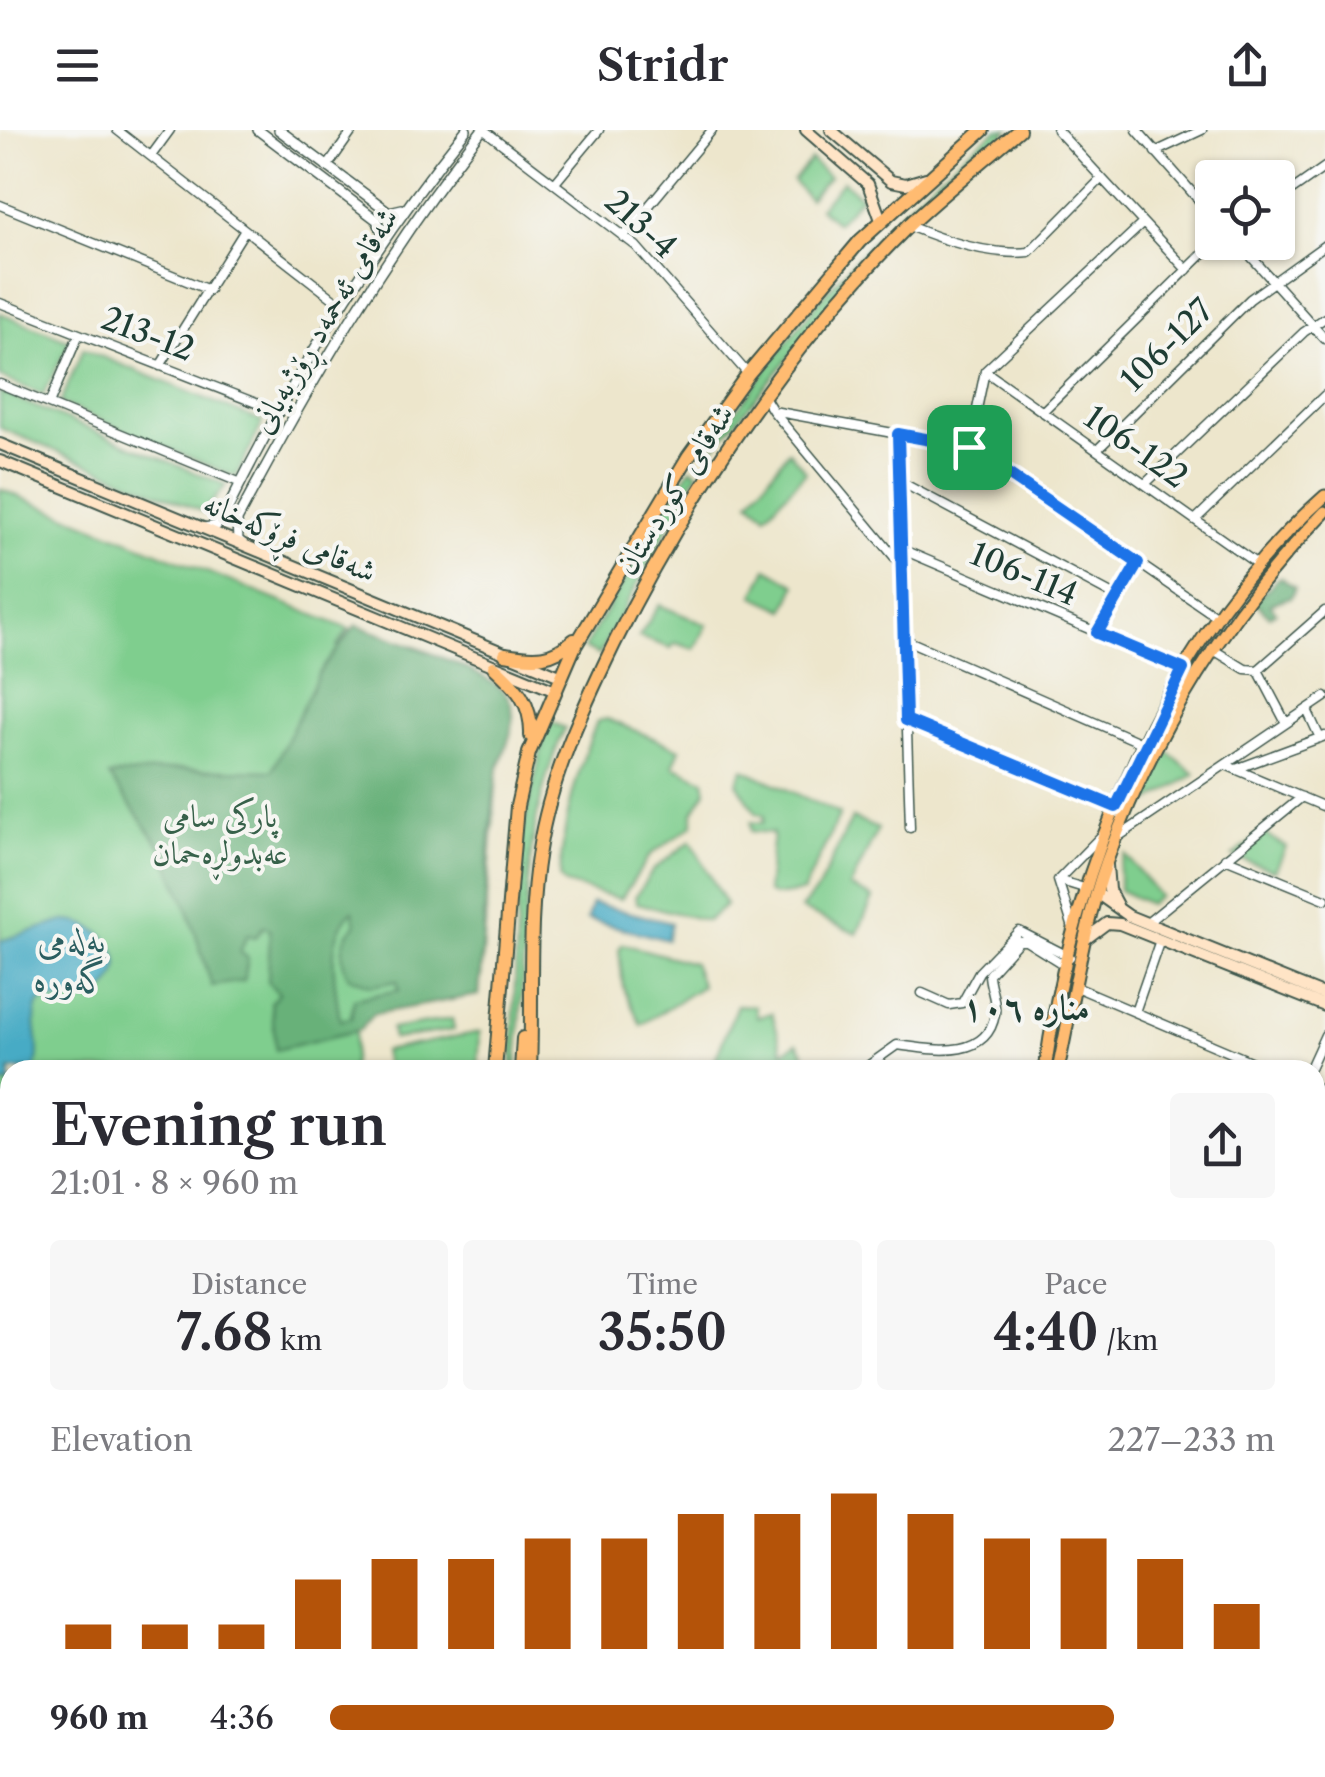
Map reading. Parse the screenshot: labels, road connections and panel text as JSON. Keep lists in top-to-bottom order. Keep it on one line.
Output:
{"streets":{"highway":["شەقامی کوردستان"],"main road":["شەقامی فڕۆکەخانە"],"street":["213-4","شەقامی ئەحمەد ڕۆژبەیانی","213-12","106-127","106-122","106-114"]},"crossings":[["213-4","شەقامی ئەحمەد ڕۆژبەیانی"],["213-4","شەقامی کوردستان"],["شەقامی ئەحمەد ڕۆژبەیانی","213-12"],["106-127","106-122"],["شەقامی کوردستان","شەقامی فڕۆکەخانە"]],"districts":["منارە ١٠٦"],"water":["بەلەمی گەورە"],"parks":["پارکی سامی عەبدولڕەحمان"],"page":{"header":"Stridr","heading":["Evening run","21:01 · 8 × 960 m"],"stats":[["Distance","7.68 km"],["Time","35:50"],["Pace","4:40 /km"]],"chart":["Elevation","227–233 m"],"list":[{"name":"960 m","note":"4:36"}]}}
